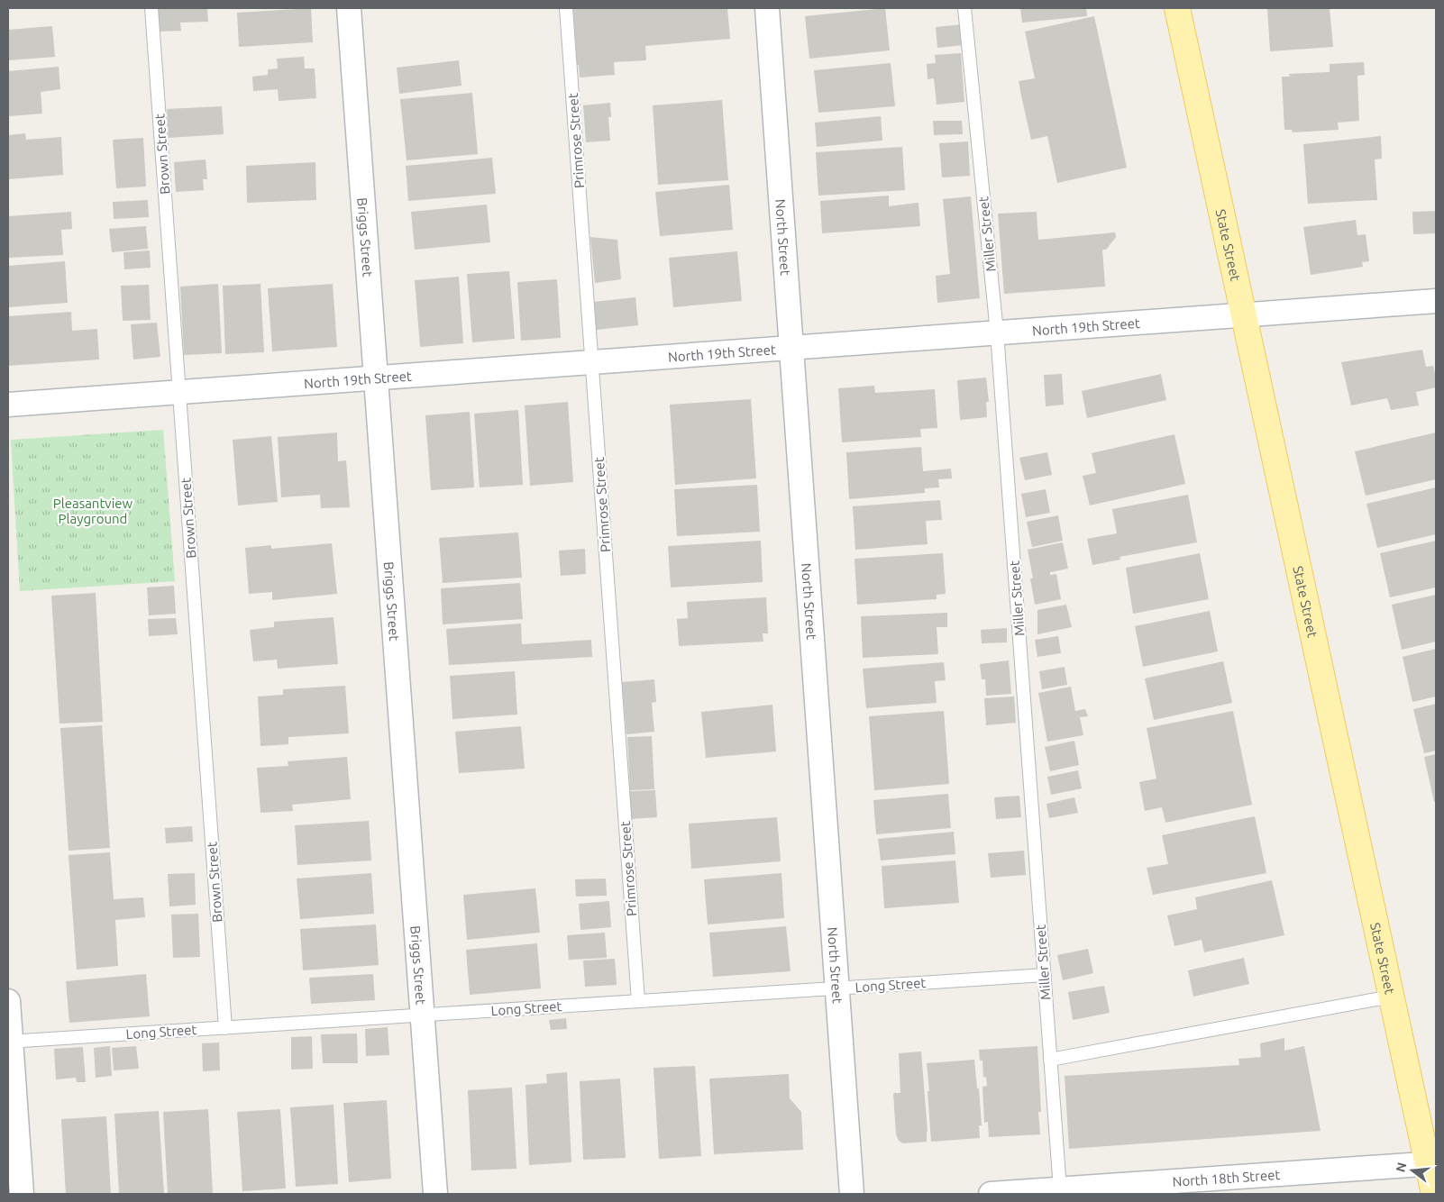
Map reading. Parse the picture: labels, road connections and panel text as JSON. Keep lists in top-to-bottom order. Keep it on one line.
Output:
{"streets":{"main road":["State Street"],"street":["Briggs Street","North Street","North 19th Street","North 18th Street"],"lane":["Primrose Street","Brown Street","Miller Street","Long Street"]},"crossings":[["Primrose Street","North 19th Street"],["Primrose Street","Long Street"],["Brown Street","North 19th Street"],["Brown Street","Long Street"],["Miller Street","North 19th Street"],["Miller Street","Long Street"],["Miller Street","North 18th Street"],["Briggs Street","North 19th Street"],["Briggs Street","Long Street"],["North Street","North 19th Street"],["North Street","Long Street"],["State Street","North 19th Street"],["State Street","North 18th Street"]],"parks":["Pleasantview Playground"],"north":"left"}
